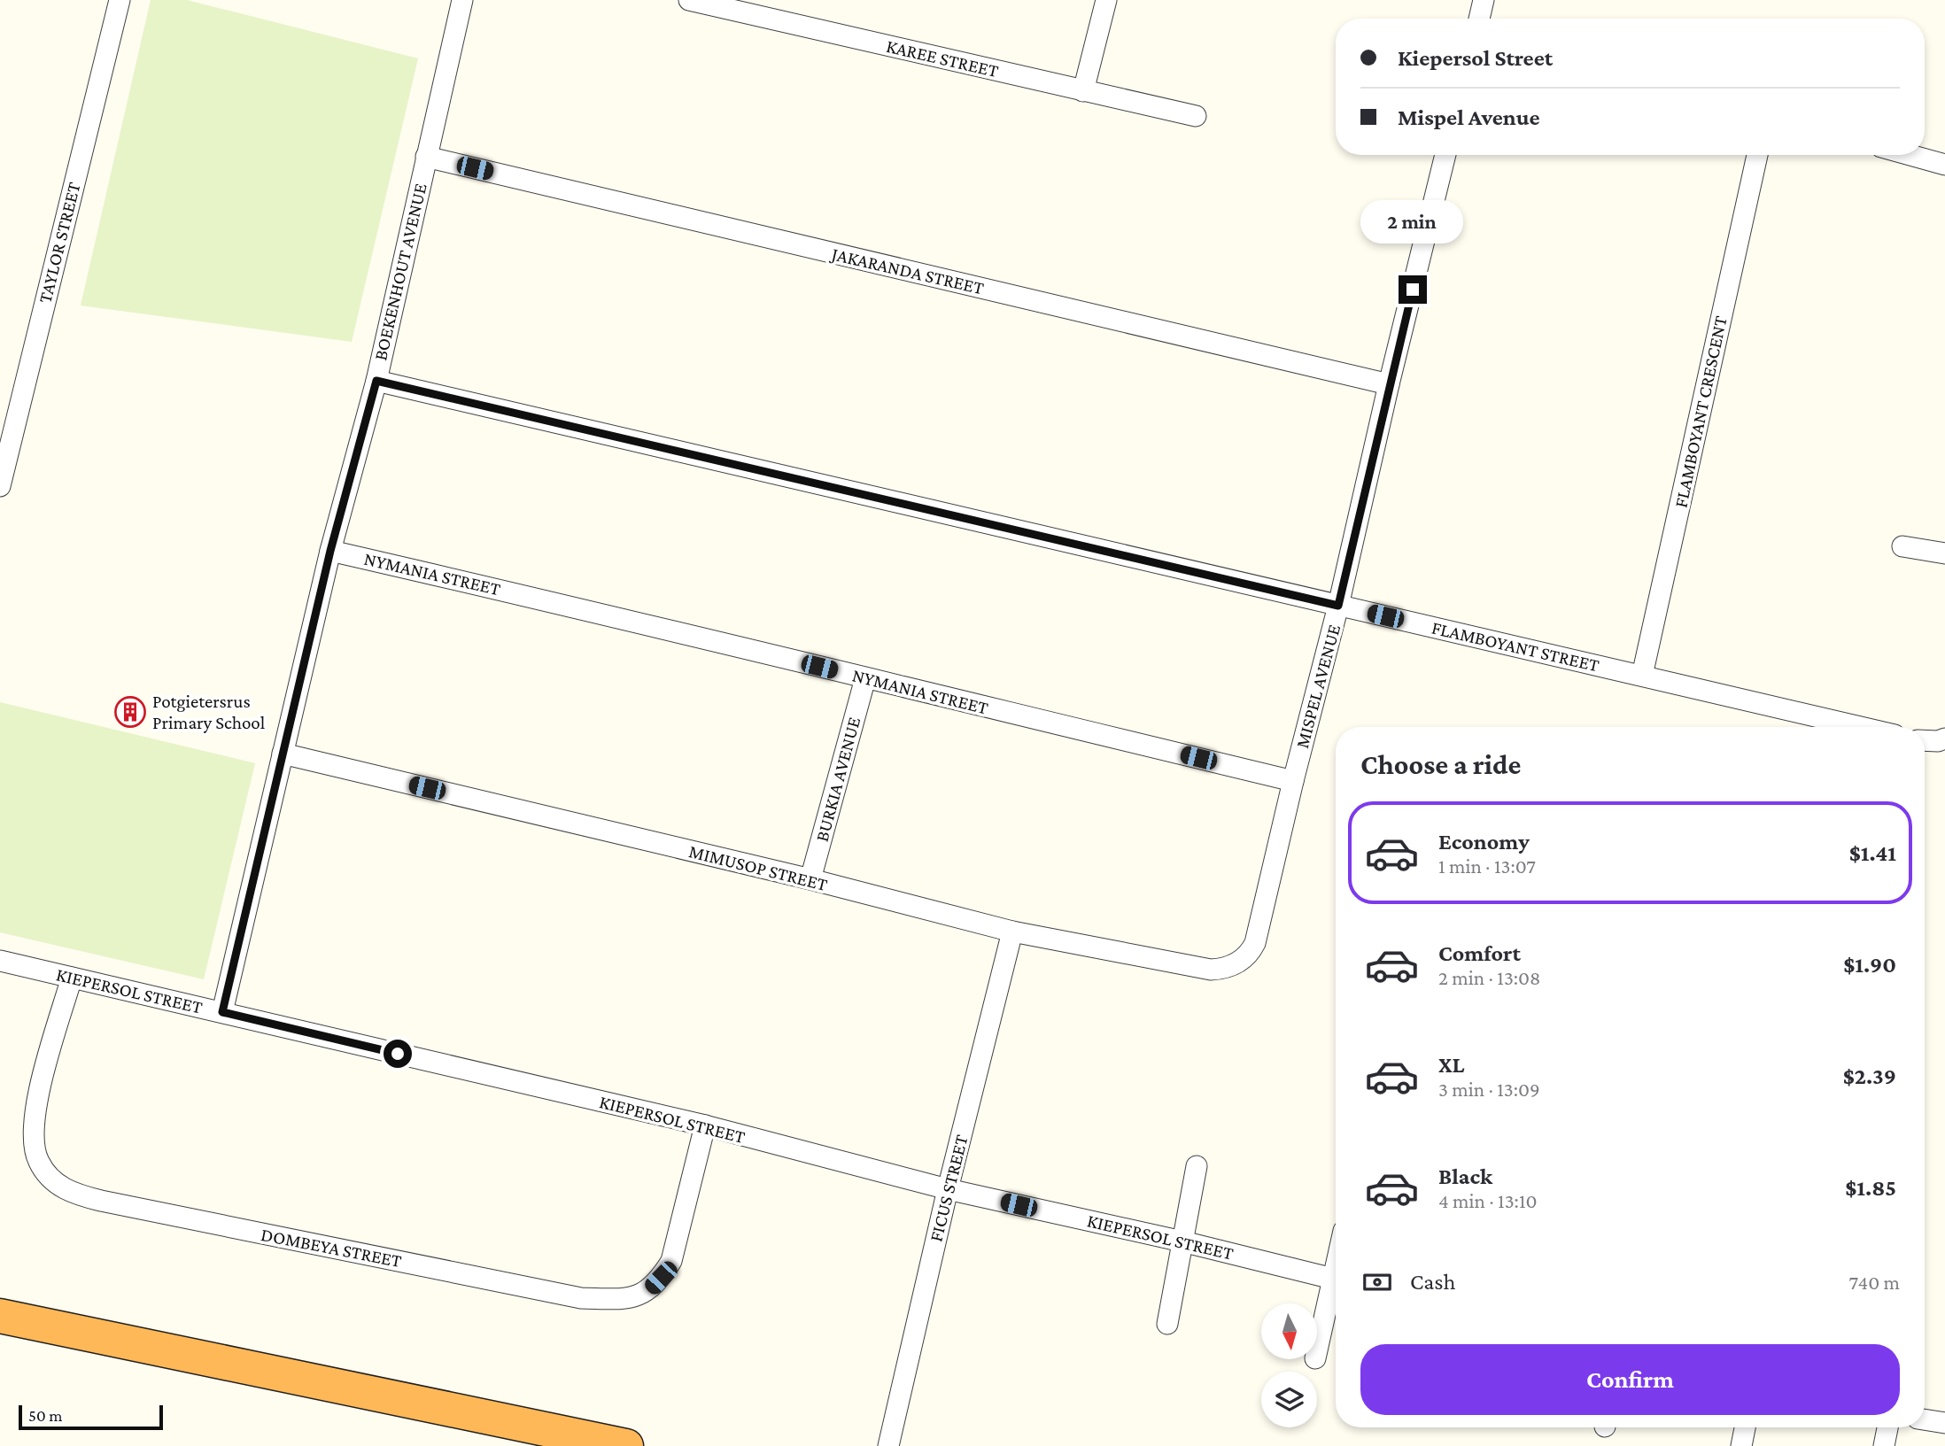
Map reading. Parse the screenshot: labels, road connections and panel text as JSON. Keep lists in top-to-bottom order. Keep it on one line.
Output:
{"streets":{"street":["KAREE STREET","TAYLOR STREET","JAKARANDA STREET","BOEKENHOUT AVENUE","FLAMBOYANT CRESCENT","NYMANIA STREET","FLAMBOYANT STREET","MISPEL AVENUE","BURKIA AVENUE","MIMUSOP STREET","KIEPERSOL STREET","FICUS STREET","DOMBEYA STREET"]},"crossings":[["JAKARANDA STREET","BOEKENHOUT AVENUE"],["JAKARANDA STREET","MISPEL AVENUE"],["BOEKENHOUT AVENUE","NYMANIA STREET"],["BOEKENHOUT AVENUE","FLAMBOYANT STREET"],["BOEKENHOUT AVENUE","MIMUSOP STREET"],["BOEKENHOUT AVENUE","KIEPERSOL STREET"],["FLAMBOYANT CRESCENT","FLAMBOYANT STREET"],["NYMANIA STREET","MISPEL AVENUE"],["NYMANIA STREET","BURKIA AVENUE"],["FLAMBOYANT STREET","MISPEL AVENUE"],["MISPEL AVENUE","MIMUSOP STREET"],["BURKIA AVENUE","MIMUSOP STREET"],["MIMUSOP STREET","FICUS STREET"],["KIEPERSOL STREET","FICUS STREET"],["KIEPERSOL STREET","DOMBEYA STREET"]],"places":{"building":["Potgietersrus Primary School"]},"scale_bar":"50 m","north":"bottom","page":{"banner":["Kiepersol Street","Mispel Avenue"],"bubble":"2 min","heading":"Choose a ride","list":[{"name":"Economy","note":"1 min · 13:07","value":"$1.41"},{"name":"Comfort","note":"2 min · 13:08","value":"$1.90"},{"name":"XL","note":"3 min · 13:09","value":"$2.39"},{"name":"Black","note":"4 min · 13:10","value":"$1.85"}],"pay":["Cash","740 m"],"buttons":"Confirm","scale":"50 m"}}
